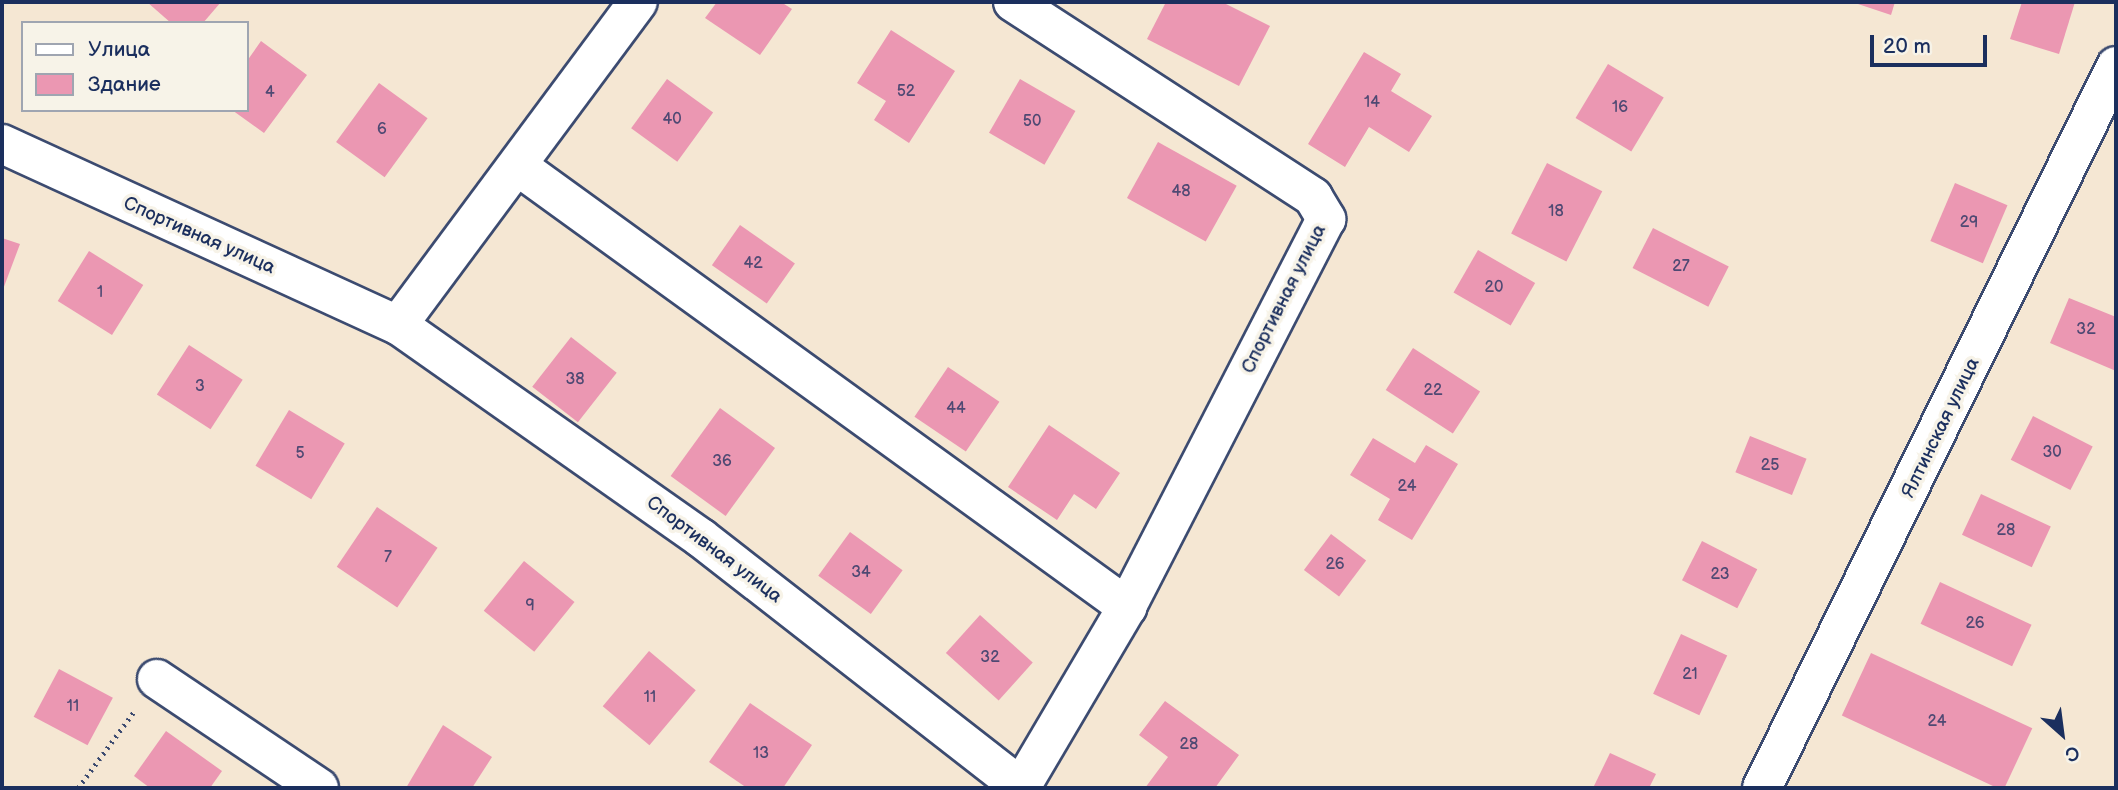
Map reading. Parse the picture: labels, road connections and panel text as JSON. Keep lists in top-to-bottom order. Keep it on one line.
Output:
{"streets":{"street":["Спортивная улица","Ялтинская улица"]},"house_numbers":["52","4","14","16","40","50","6","48","18","29","42","27","20","1","32","38","3","22","44","30","5","36","25","24","28","7","26","34","23","9","26","32","21","11","11","24","28","13"],"legend":["Улица","Здание"],"scale_bar":"20 m","north":"bottom right"}
